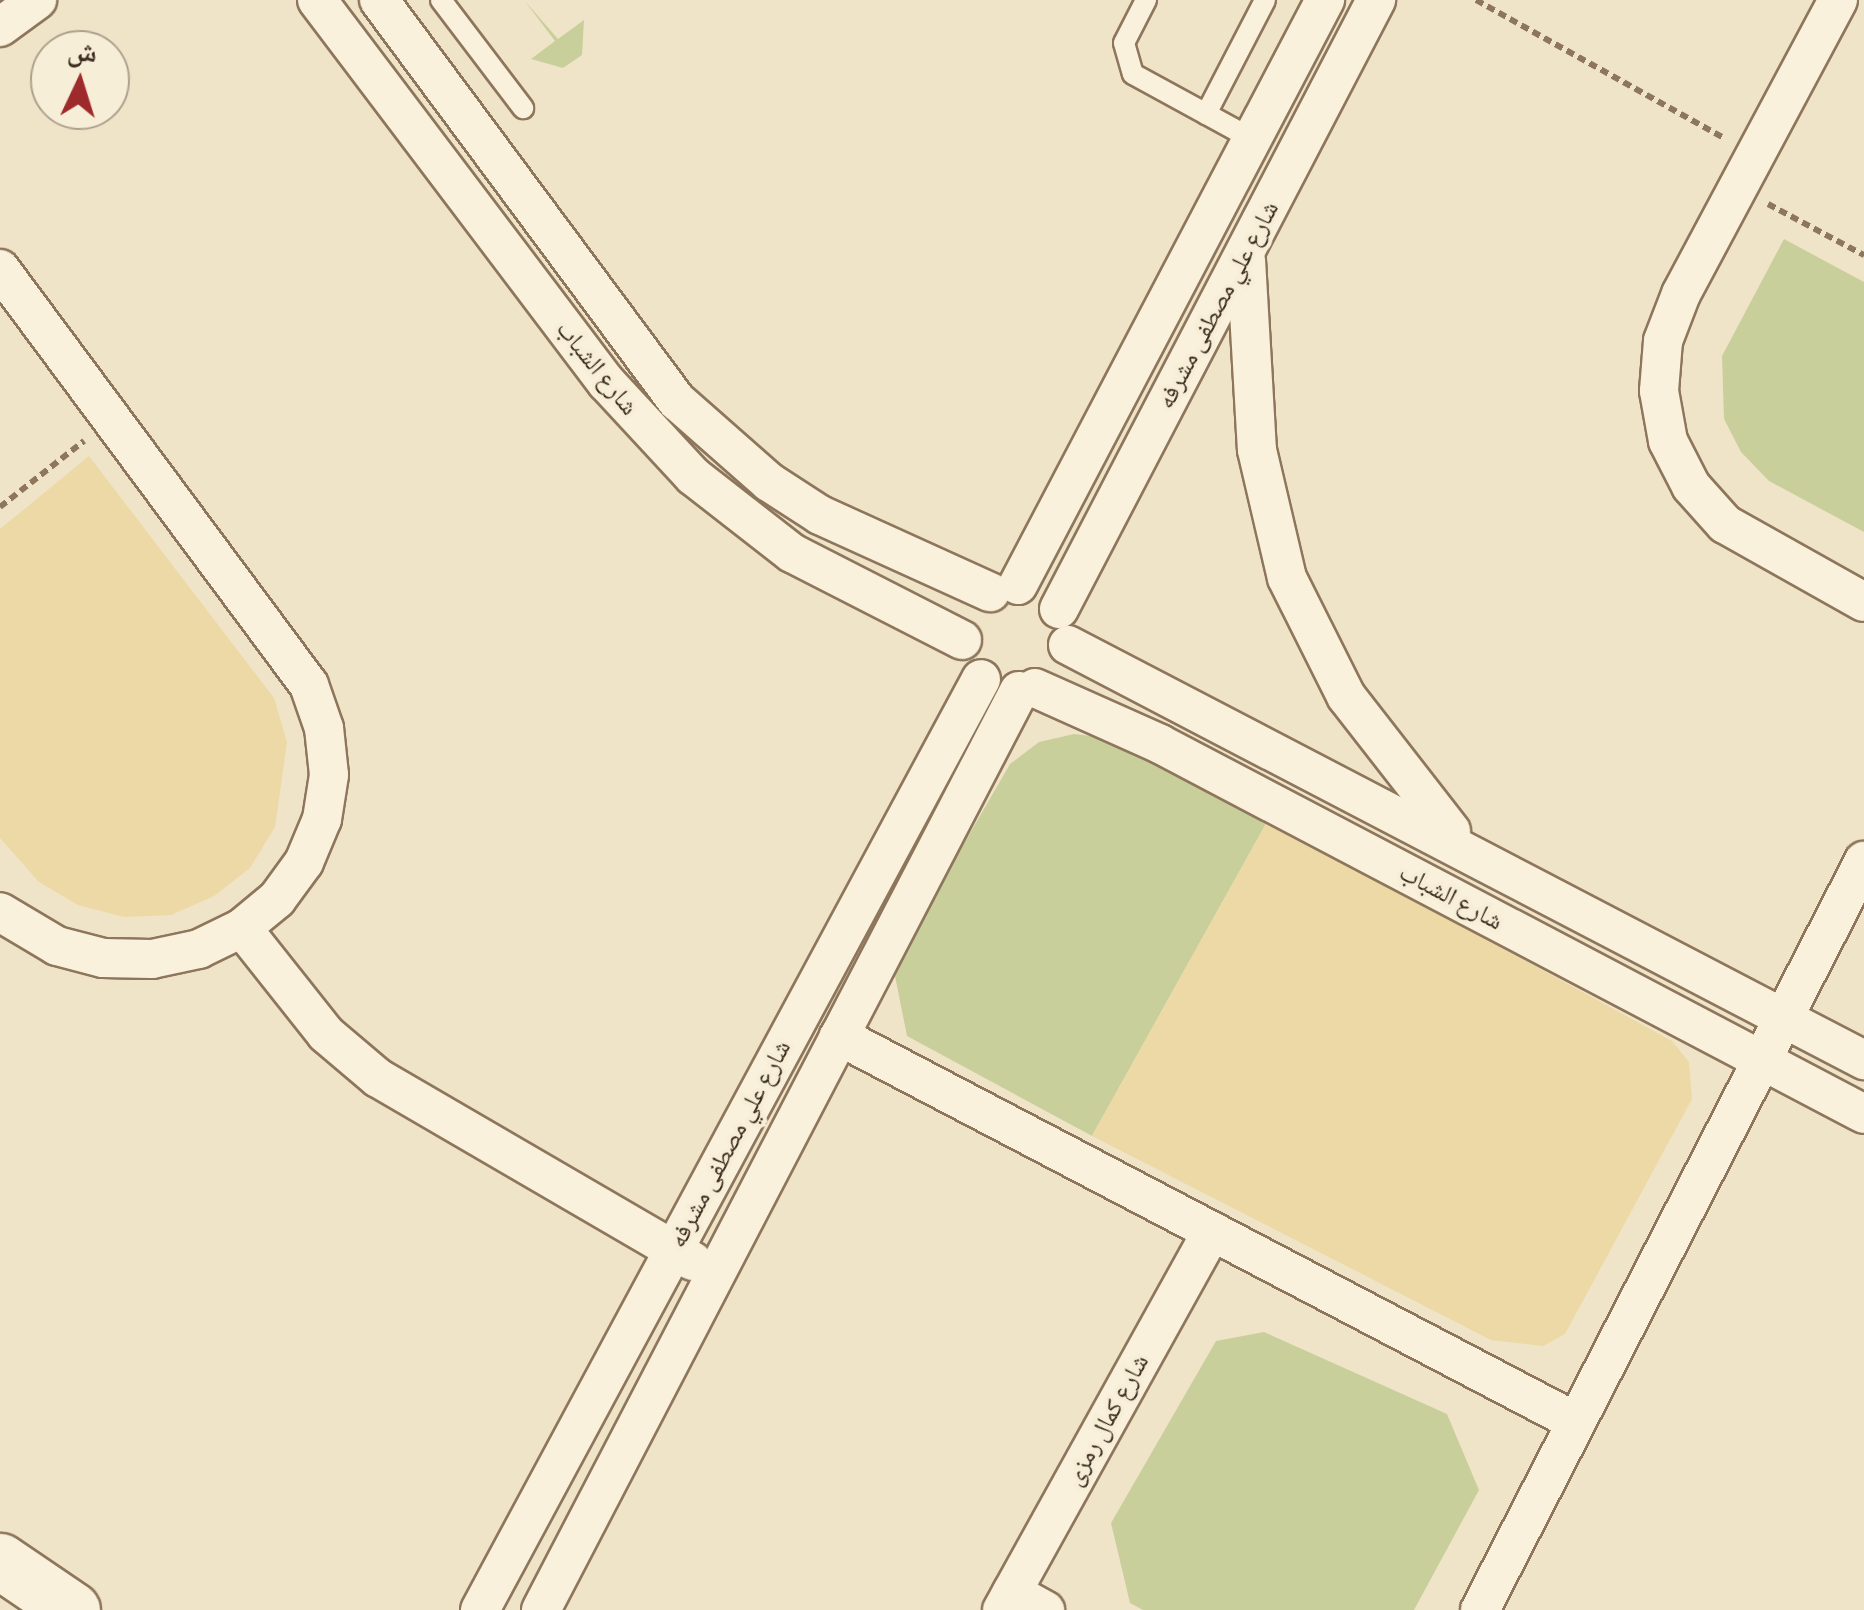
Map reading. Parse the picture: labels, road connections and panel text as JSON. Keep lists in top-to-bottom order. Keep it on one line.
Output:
{"streets":{"street":["شارع علي مصطفى مشرفه","شارع الشباب","شارع كمال رمزى"]},"crossings":[["شارع علي مصطفى مشرفه","شارع الشباب"]],"north":"top"}
